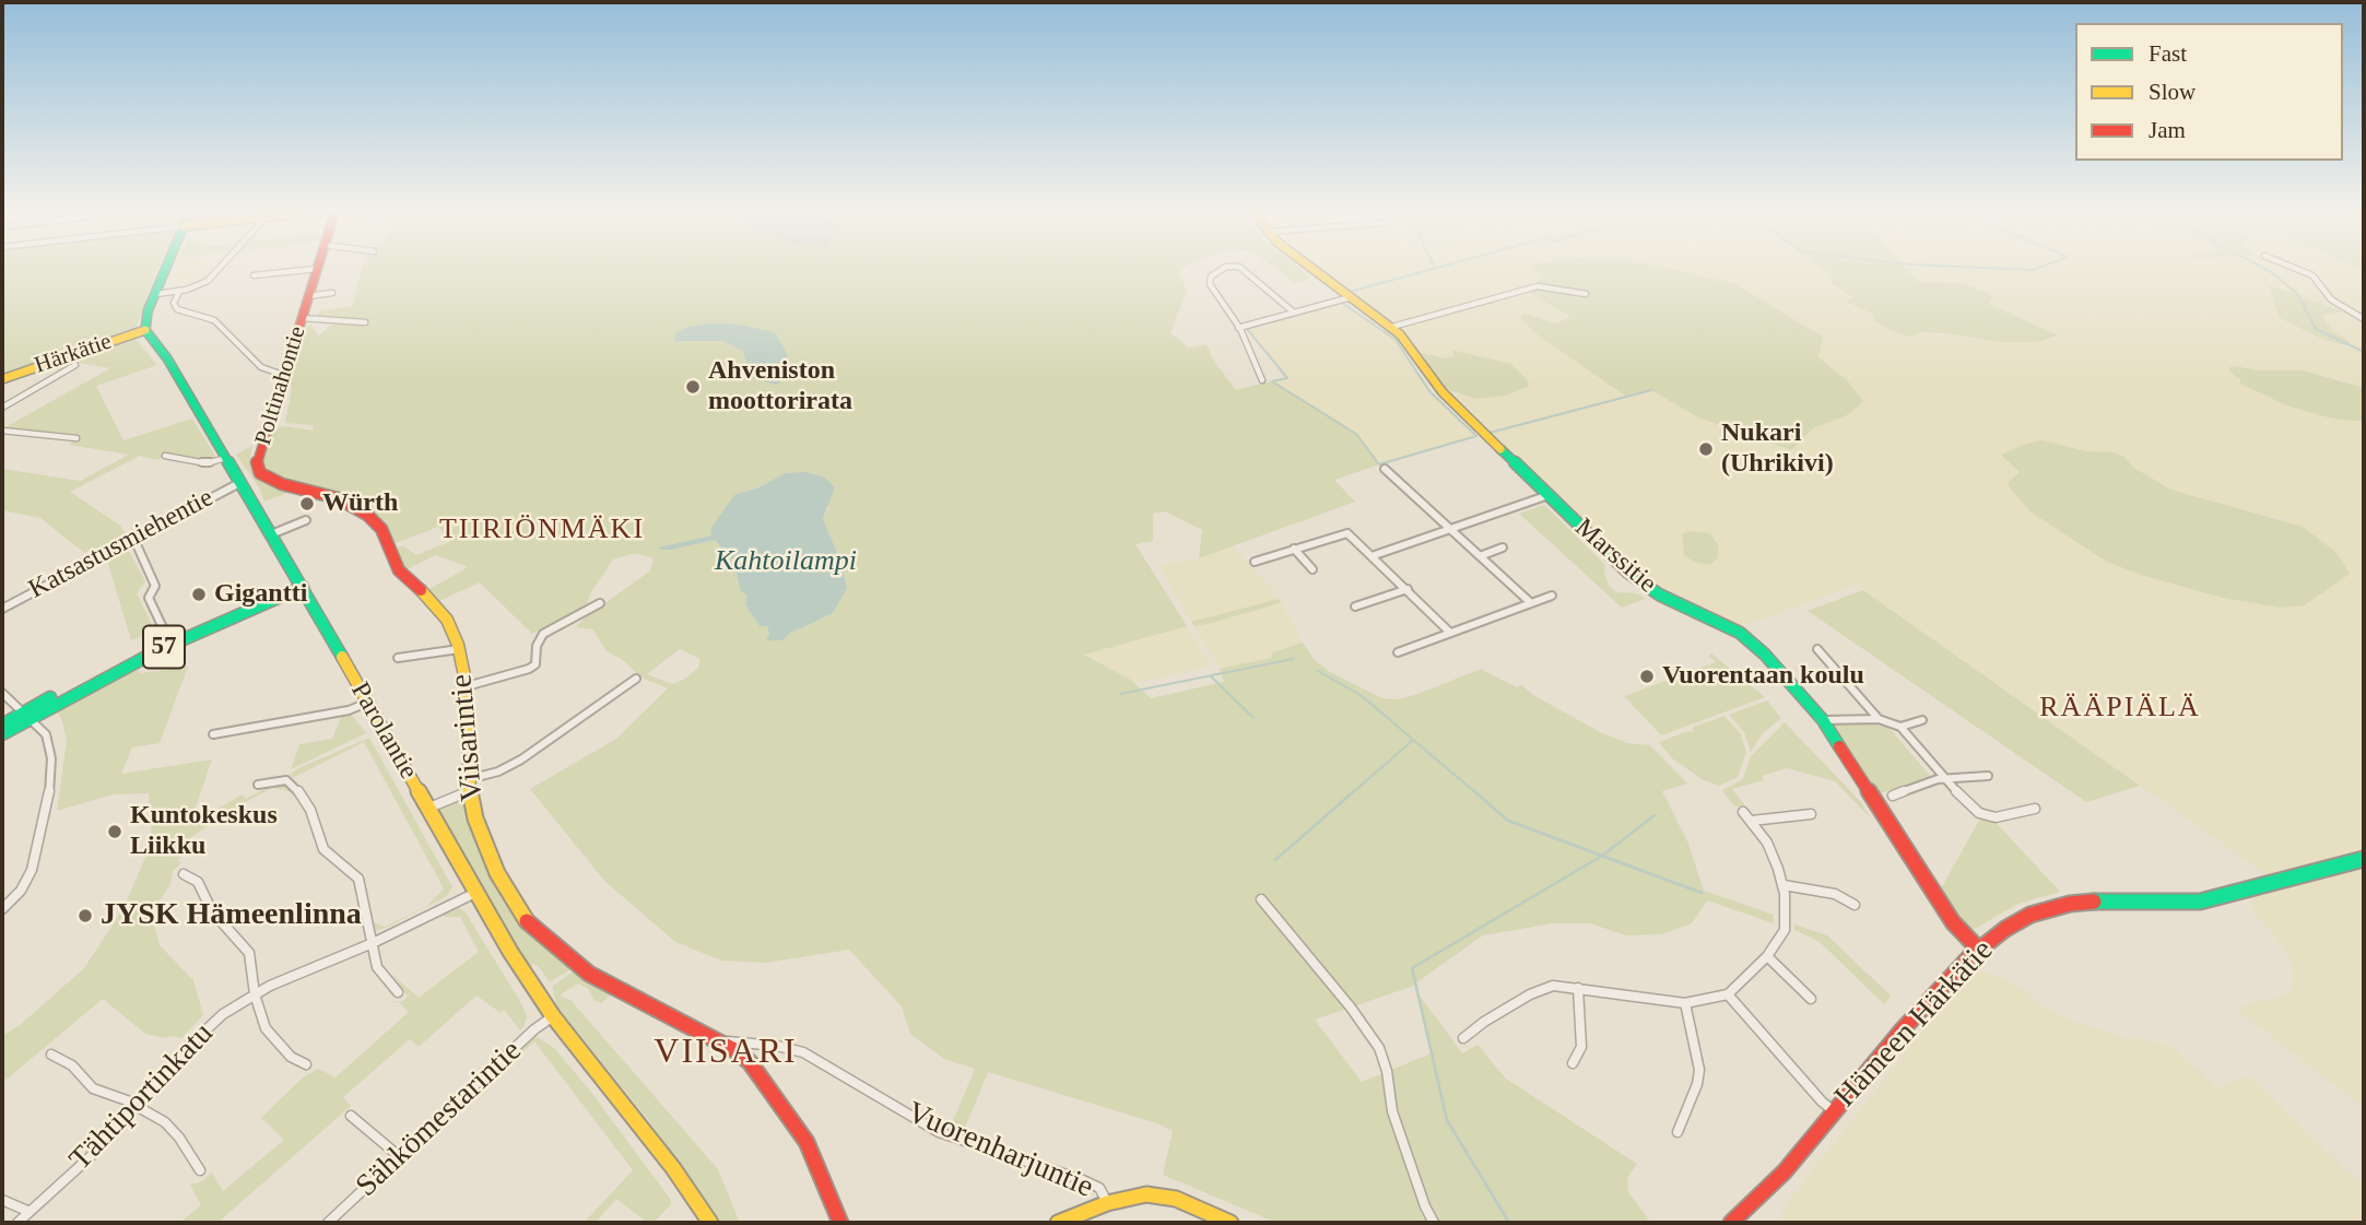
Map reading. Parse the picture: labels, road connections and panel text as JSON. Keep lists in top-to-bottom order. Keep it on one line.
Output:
{"streets":{"main road":["Härkätie","Poltinahontie","Marssitie","57","Parolantie","Viisarintie","Hämeen Härkätie"],"street":["Katsastusmiehentie","Tähtiportinkatu","Sähkömestarintie","Vuorenharjuntie"]},"crossings":[["Härkätie","Parolantie"],["Poltinahontie","Viisarintie"],["Katsastusmiehentie","Parolantie"],["Marssitie","Hämeen Härkätie"],["57","Parolantie"],["Parolantie","Tähtiportinkatu"],["Parolantie","Sähkömestarintie"],["Viisarintie","Vuorenharjuntie"]],"districts":["TIIRIÖNMÄKI","RÄÄPIÄLÄ","VIISARI"],"water":["Kahtoilampi"],"places":["Ahveniston moottorirata","Nukari (Uhrikivi)","Würth","Gigantti","Vuorentaan koulu","Kuntokeskus Liikku","JYSK Hämeenlinna"],"legend":["Fast","Slow","Jam"]}
